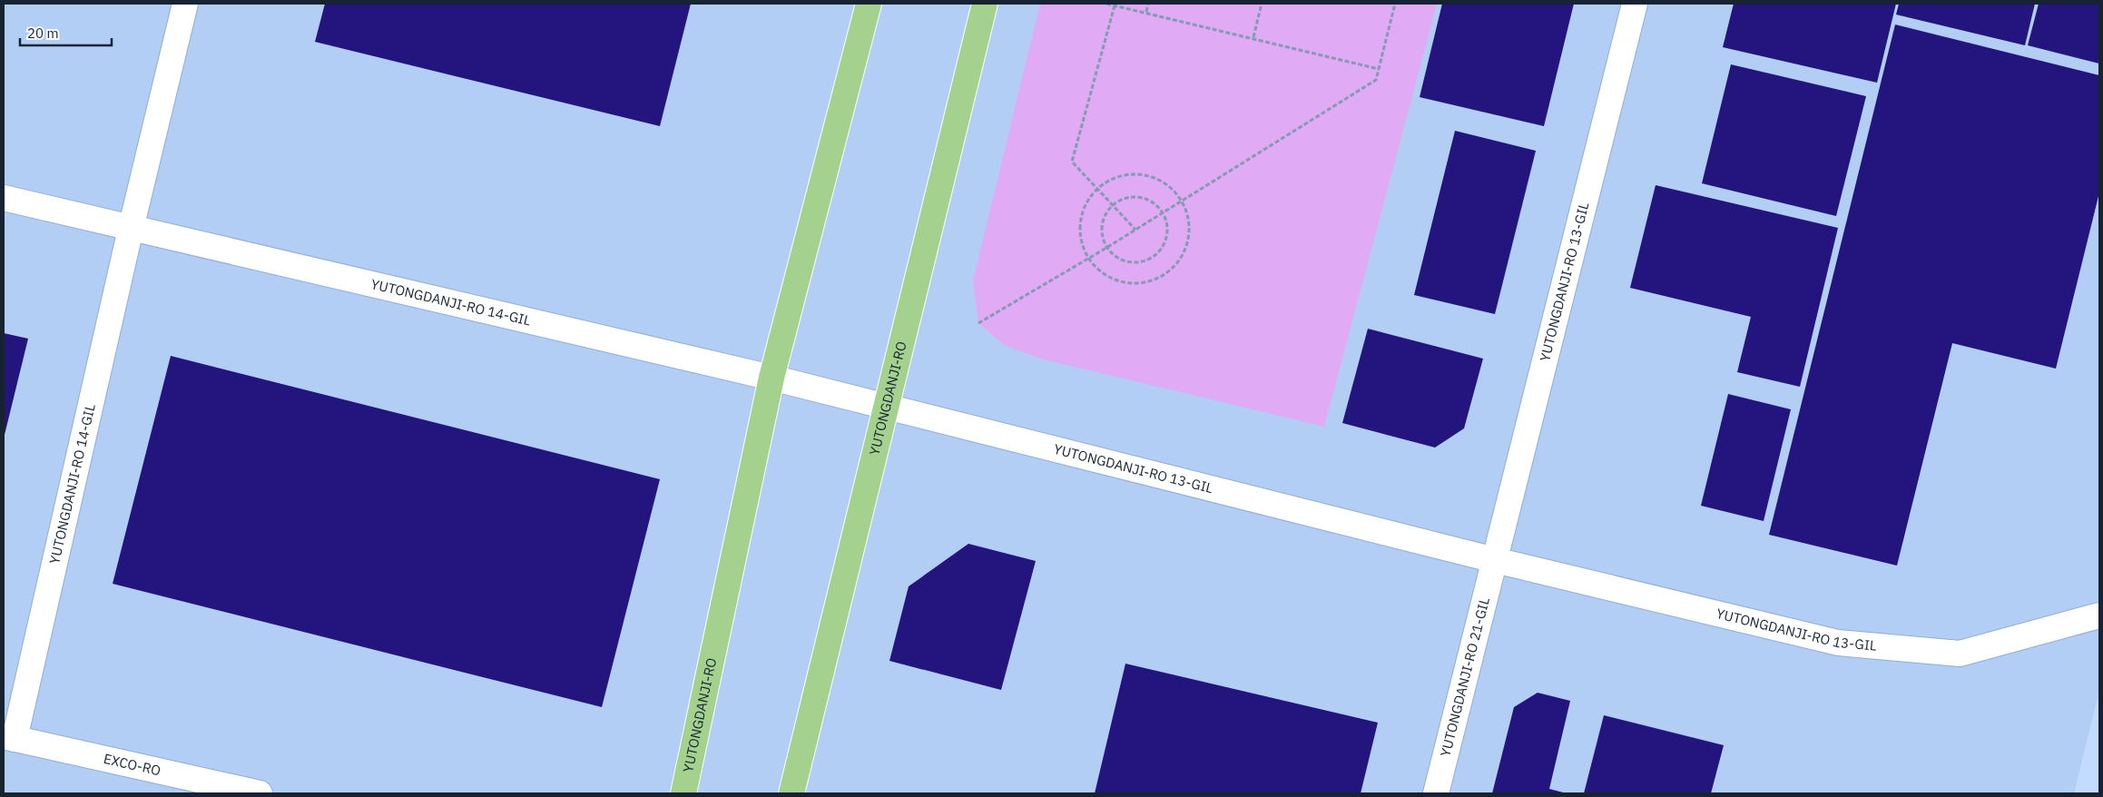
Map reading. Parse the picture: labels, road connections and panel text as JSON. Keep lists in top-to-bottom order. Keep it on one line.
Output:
{"streets":{"main road":["YUTONGDANJI-RO"],"street":["YUTONGDANJI-RO 13-GIL","YUTONGDANJI-RO 14-GIL","YUTONGDANJI-RO 21-GIL","EXCO-RO"]},"crossings":[["YUTONGDANJI-RO 13-GIL","YUTONGDANJI-RO 14-GIL"],["YUTONGDANJI-RO 13-GIL","YUTONGDANJI-RO"],["YUTONGDANJI-RO 13-GIL","YUTONGDANJI-RO 21-GIL"],["YUTONGDANJI-RO 14-GIL","YUTONGDANJI-RO"],["YUTONGDANJI-RO 14-GIL","EXCO-RO"]],"scale_bar":"20 m"}
